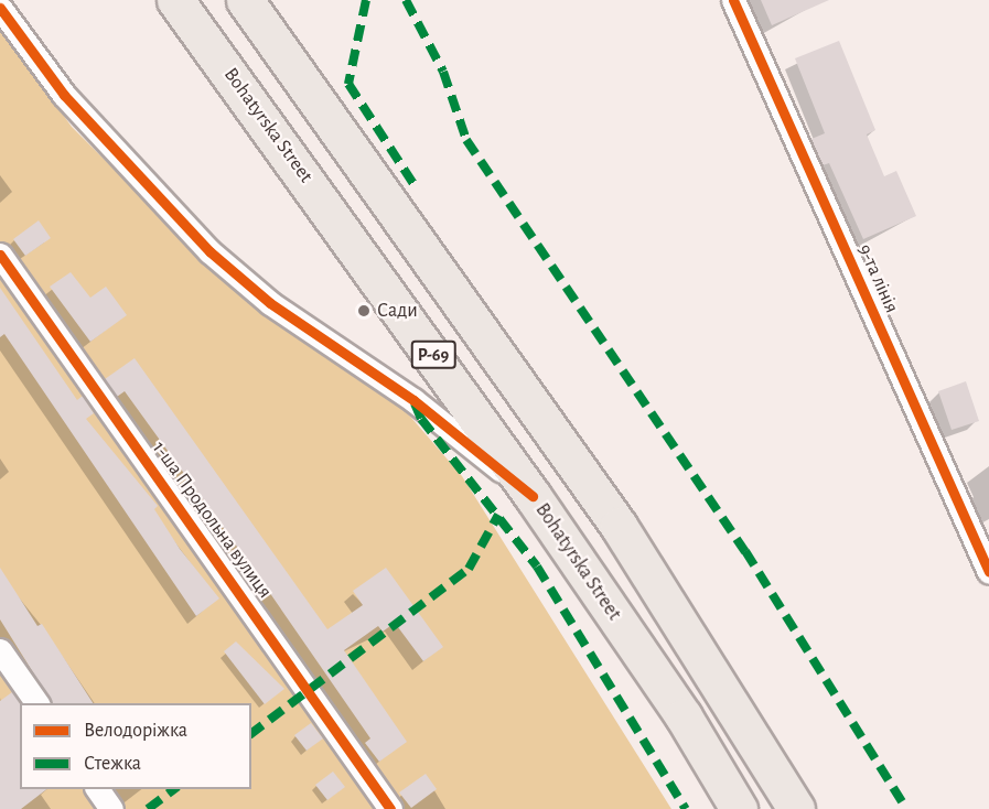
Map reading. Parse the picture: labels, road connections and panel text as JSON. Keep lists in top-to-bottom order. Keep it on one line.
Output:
{"streets":{"main road":["Bohatyrska Street","Р-69"],"street":["9-та лінія","1-ша Продольна вулиця"]},"places":["Сади"],"legend":["Велодоріжка","Стежка"]}
